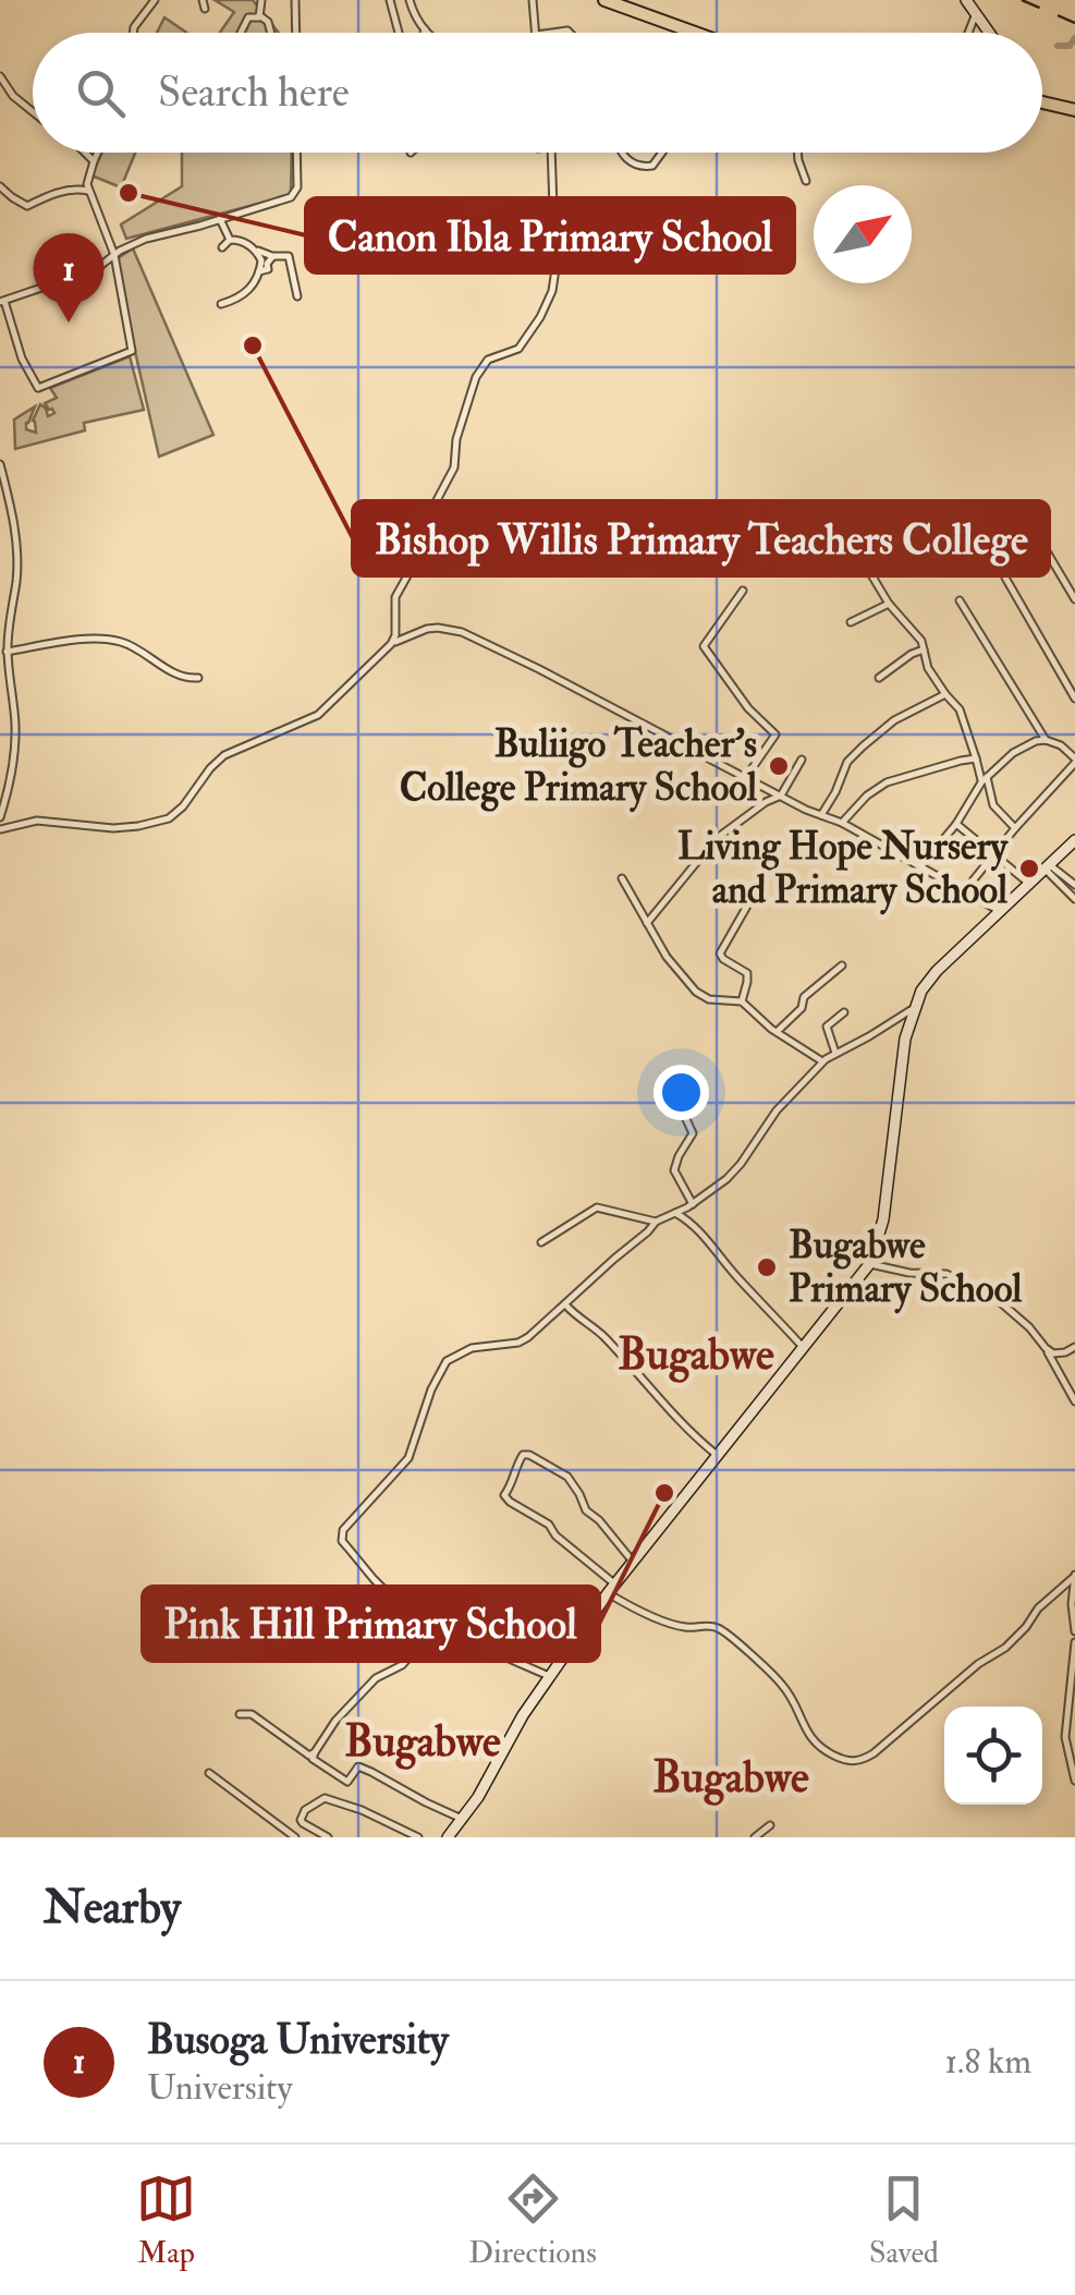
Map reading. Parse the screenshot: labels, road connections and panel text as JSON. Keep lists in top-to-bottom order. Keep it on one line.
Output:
{"districts":["Bugabwe","Bugabwe","Bugabwe"],"places":["Canon Ibla Primary School","Bishop Willis Primary Teachers College","Buliigo Teacher's College Primary School","Living Hope Nursery and Primary School","Bugabwe Primary School","Pink Hill Primary School"],"north":"top right","page":{"search":"Search here","pins":"1","heading":"Nearby","list":[{"mark":"1","name":"Busoga University","note":"University","value":"1.8 km"}],"nav":["Map","Directions","Saved"]}}
